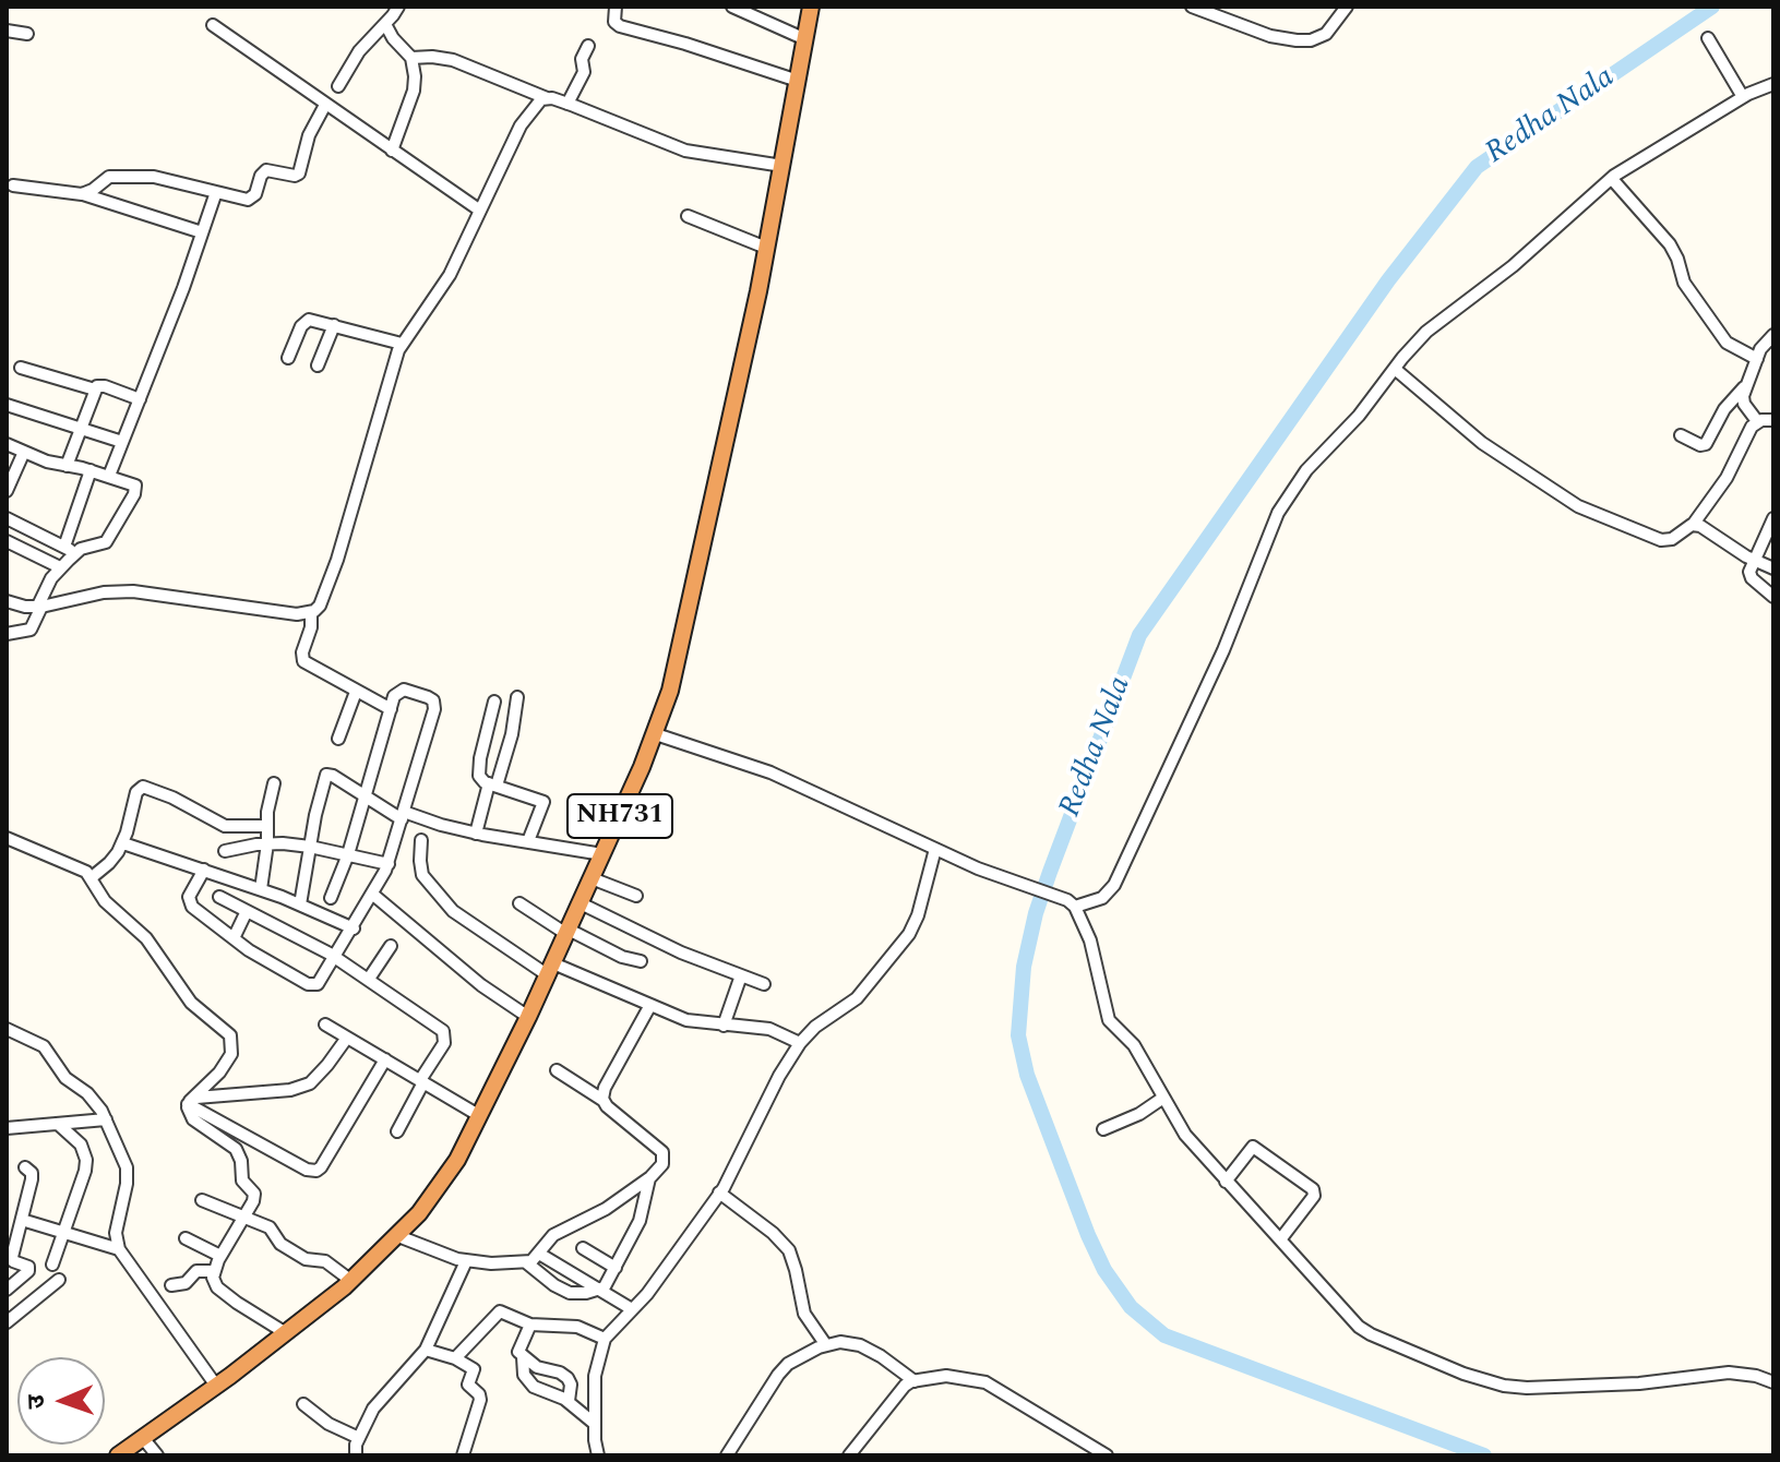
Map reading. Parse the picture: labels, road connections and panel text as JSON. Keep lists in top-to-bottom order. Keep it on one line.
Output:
{"streets":{"highway":["NH731"]},"water":["Redha Nala"],"north":"left"}
